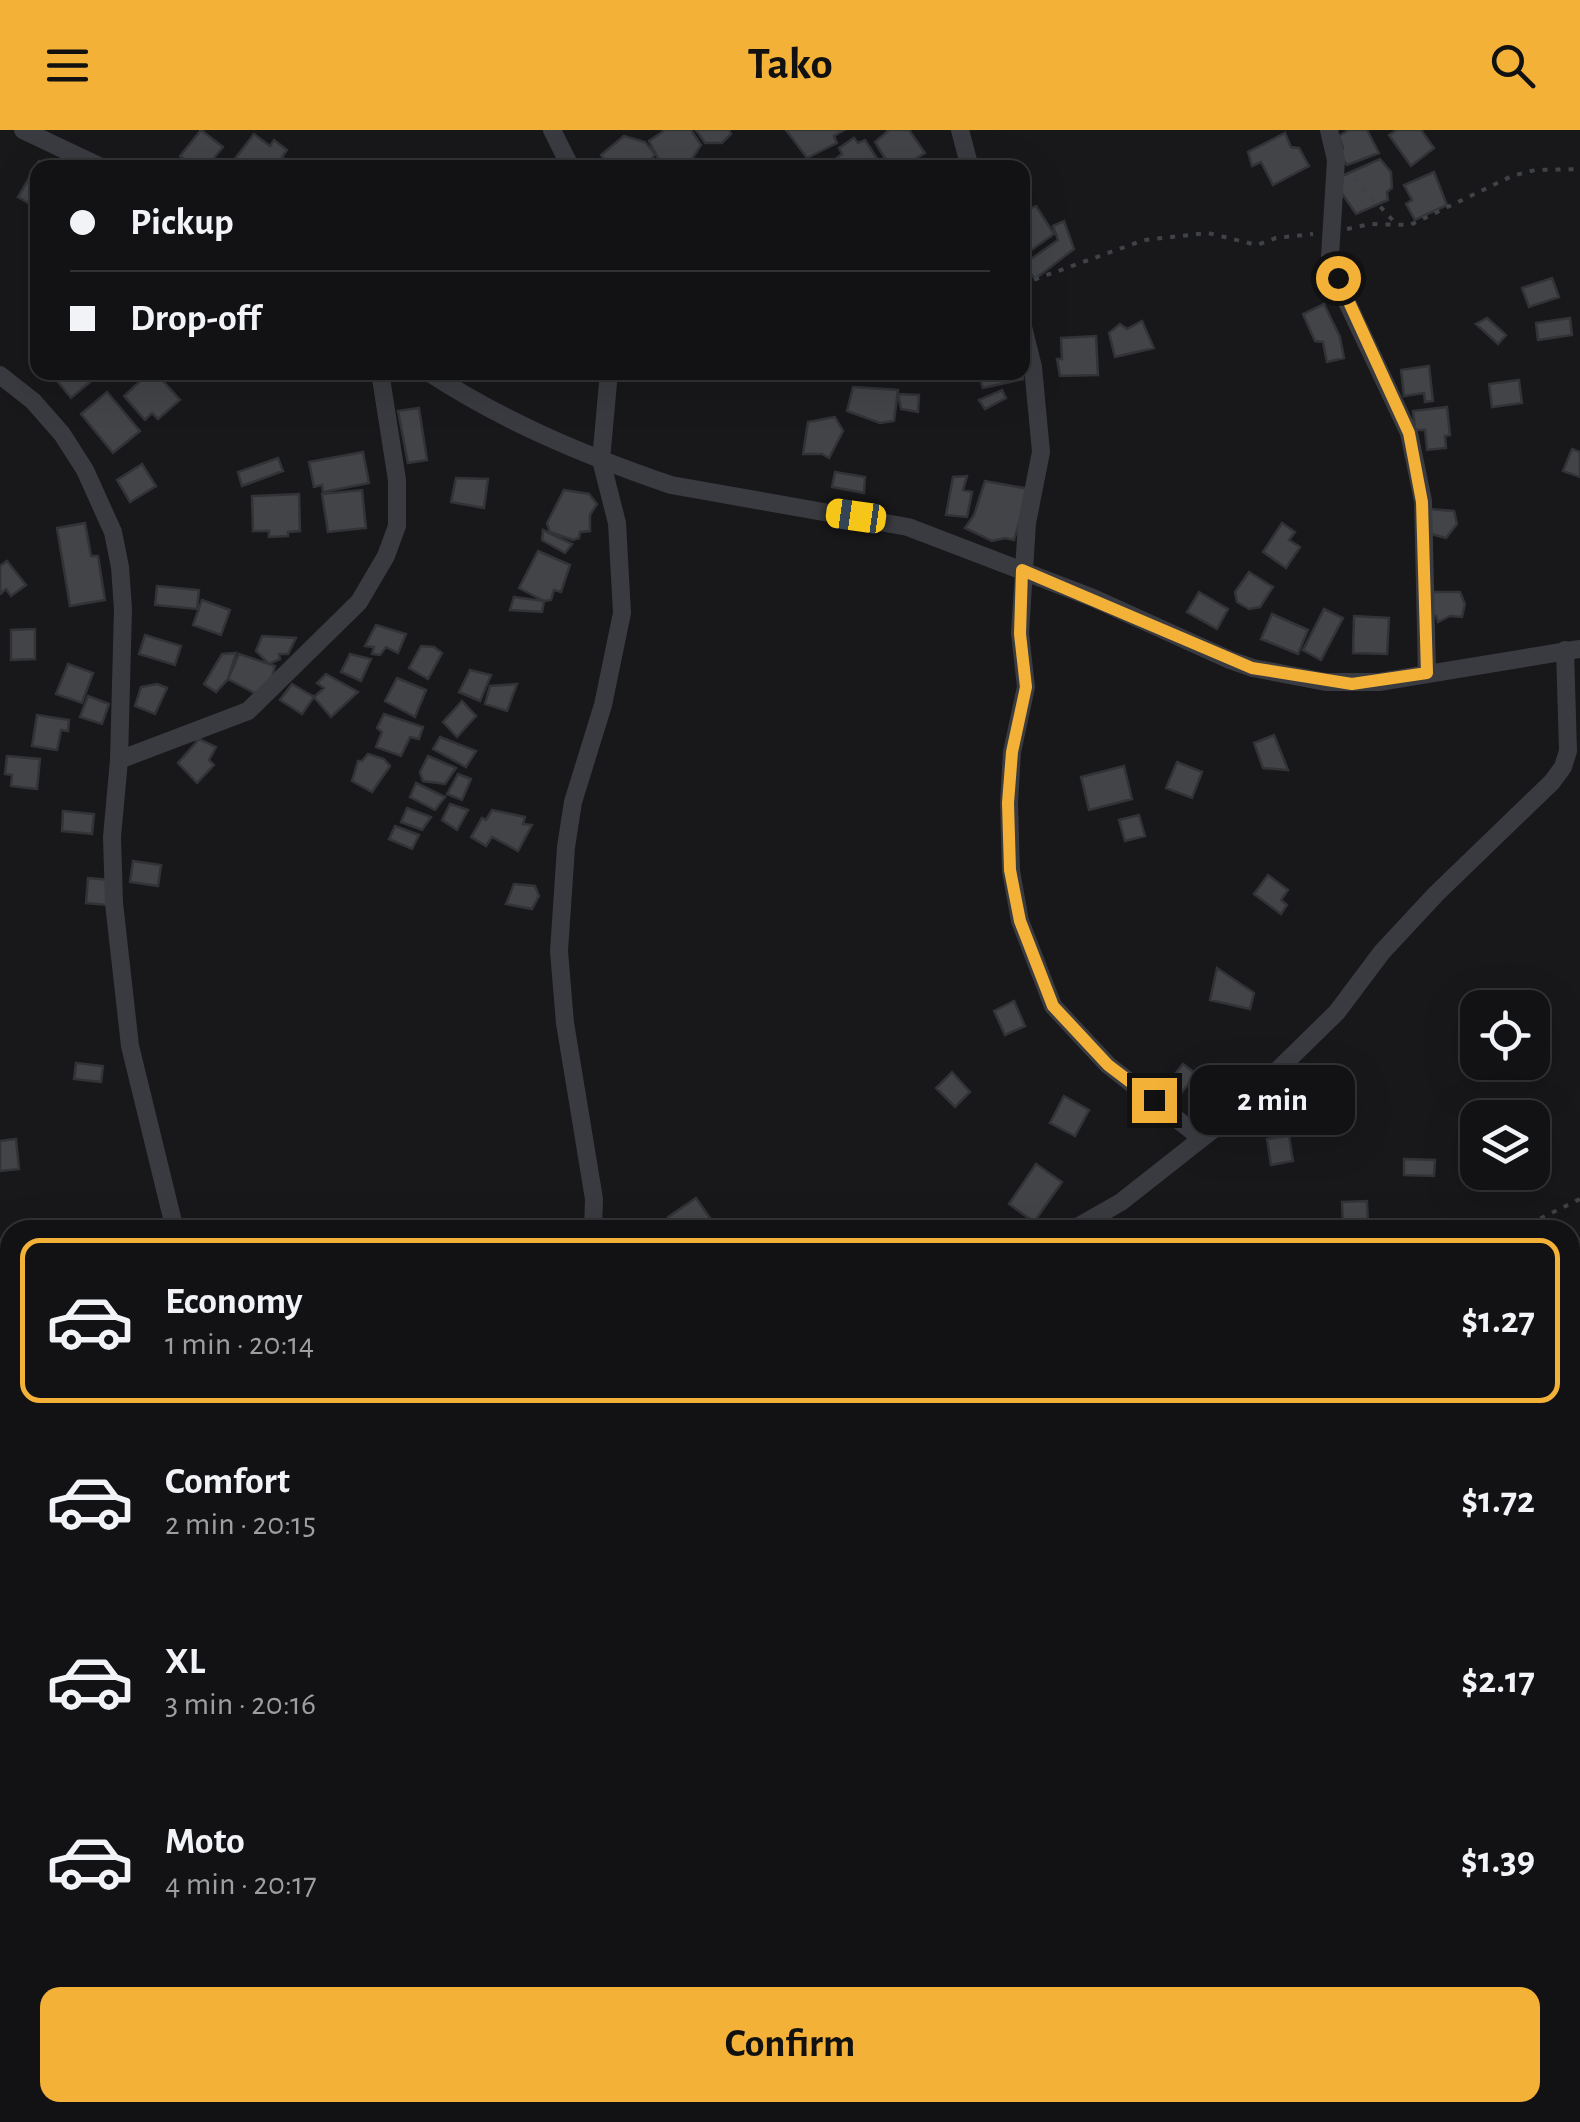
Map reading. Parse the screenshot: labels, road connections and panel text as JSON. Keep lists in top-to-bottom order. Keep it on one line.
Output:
{"page":{"header":"Tako","banner":["Pickup","Drop-off"],"bubble":"2 min","list":[{"name":"Economy","note":"1 min · 20:14","value":"$1.27"},{"name":"Comfort","note":"2 min · 20:15","value":"$1.72"},{"name":"XL","note":"3 min · 20:16","value":"$2.17"},{"name":"Moto","note":"4 min · 20:17","value":"$1.39"}],"buttons":"Confirm"}}
